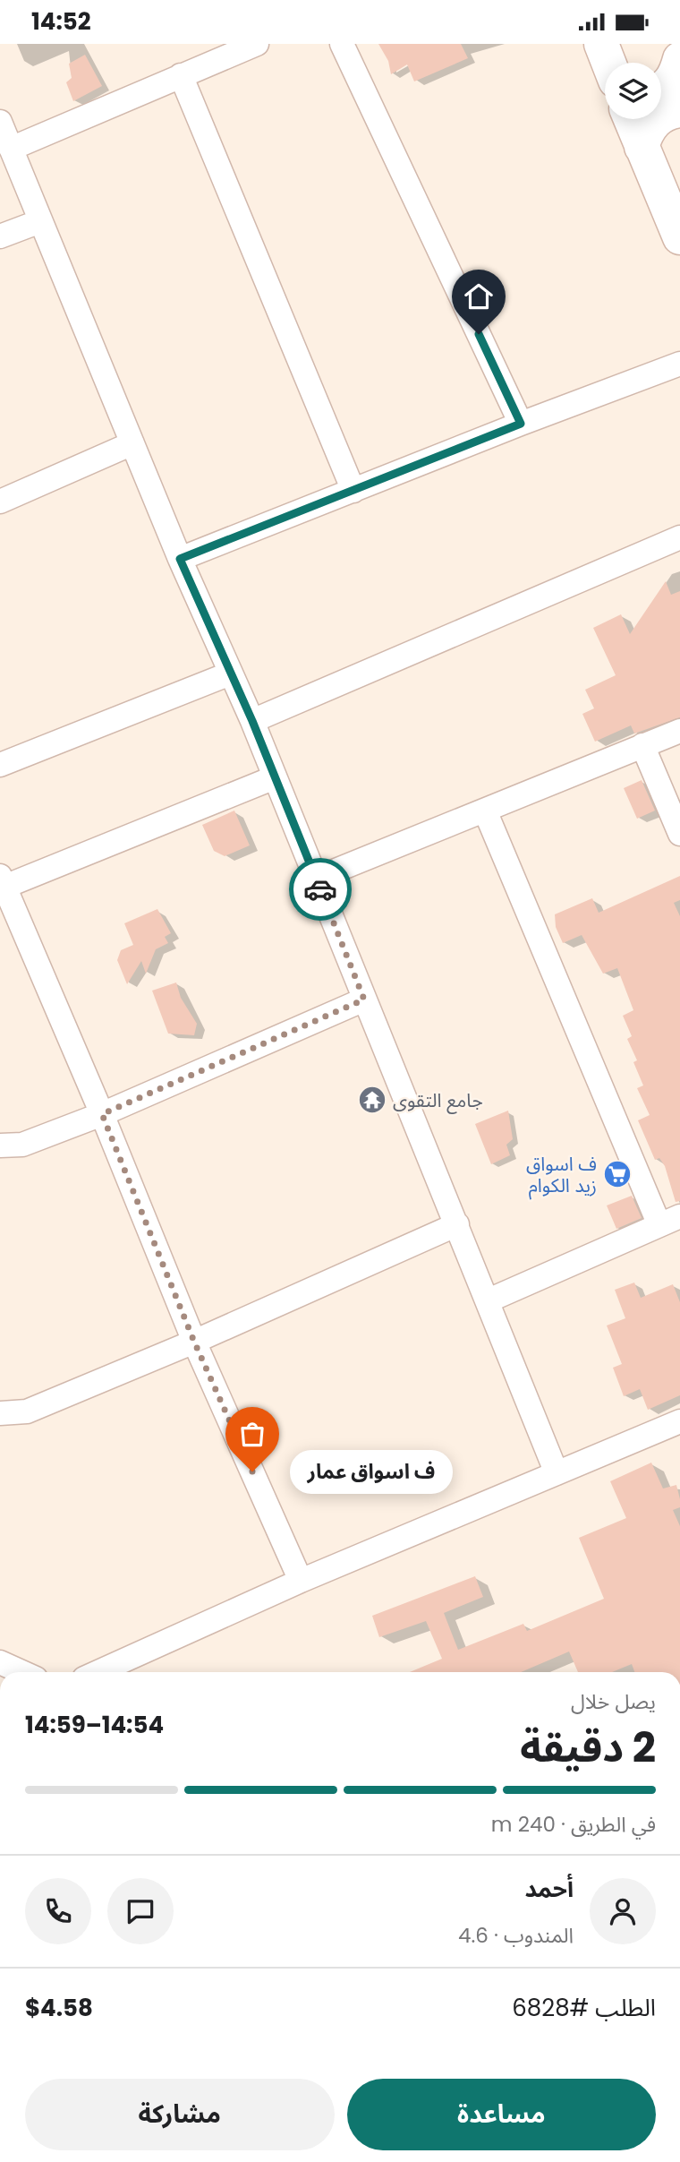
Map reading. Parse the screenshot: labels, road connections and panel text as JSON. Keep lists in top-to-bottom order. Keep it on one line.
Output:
{"places":{"temple":["جامع التقوى"],"supermarket":["ف اسواق زيد الكوام"],"other":["ف اسواق عمار"]},"page":{"status":"14:52","bubble":"ف اسواق عمار","heading":["2 دقيقة","يصل خلال","14:54–14:59"],"panel":["أحمد","المندوب · 4.6","الطلب #6828","$4.58"],"bar":"في الطريق · 240 m","buttons":["مساعدة","مشاركة"]}}
